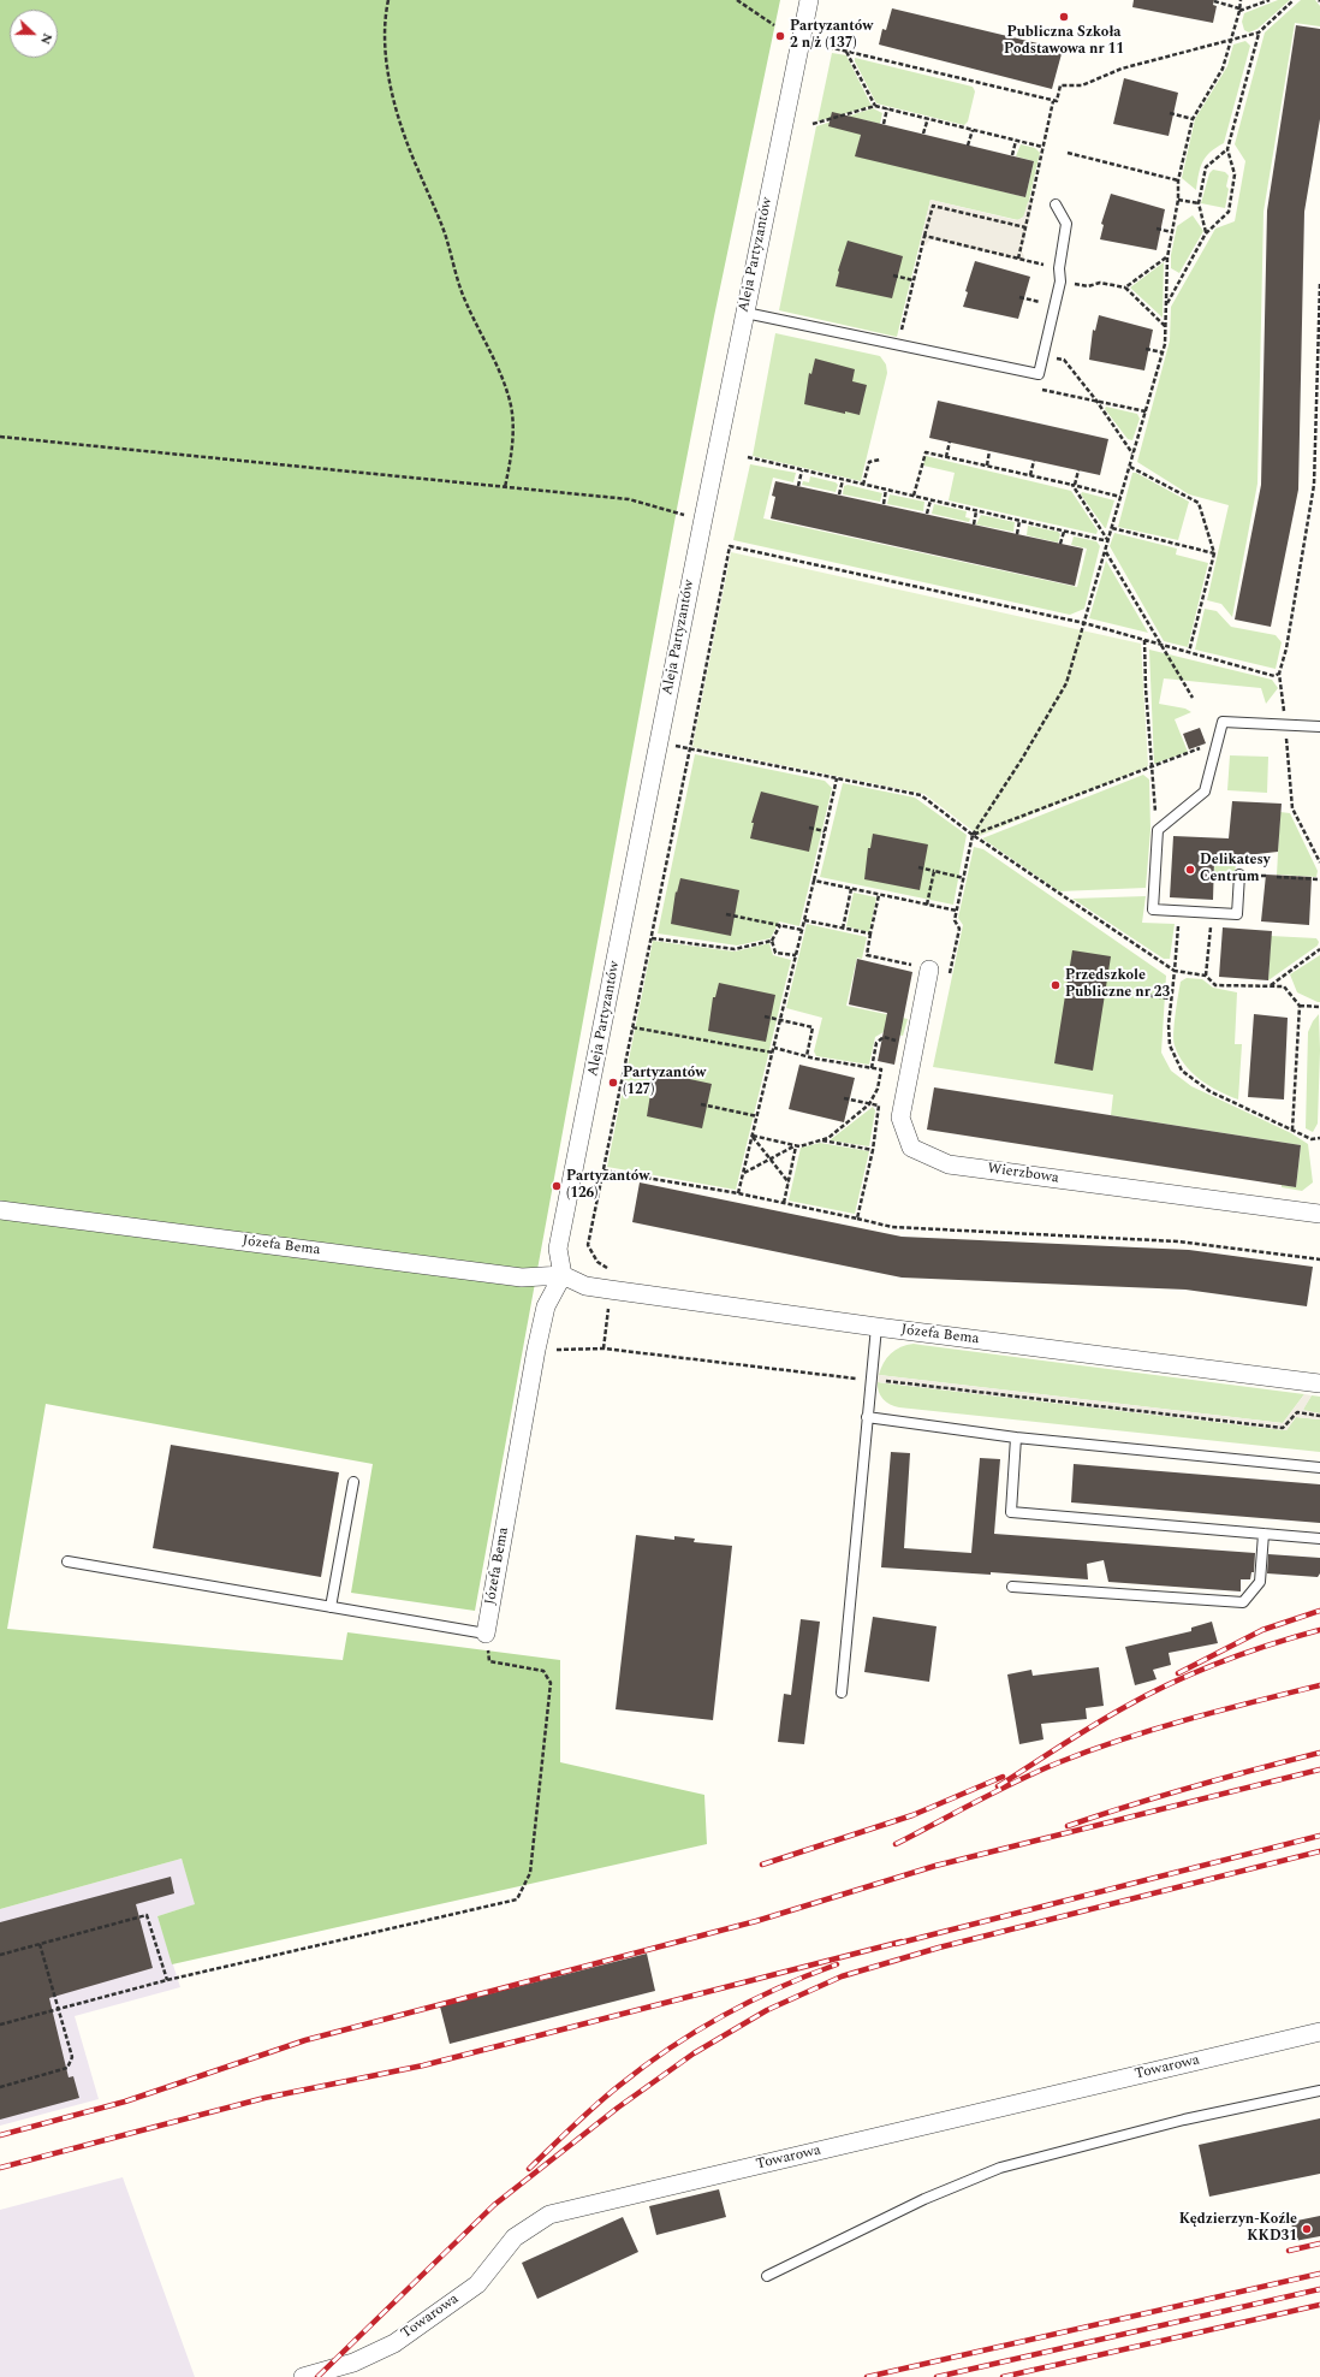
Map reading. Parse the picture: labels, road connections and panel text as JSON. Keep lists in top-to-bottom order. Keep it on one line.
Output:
{"streets":{"street":["Aleja Partyzantów","Wierzbowa","Józefa Bema","Towarowa"]},"crossings":[["Aleja Partyzantów","Józefa Bema"]],"places":["Publiczna Szkoła Podstawowa nr 11","Partyzantów 2 n/ż (137)","Delikatesy Centrum","Przedszkole Publiczne nr 23","Partyzantów (127)","Partyzantów (126)","Kędzierzyn-Koźle KKD31"],"north":"right"}
